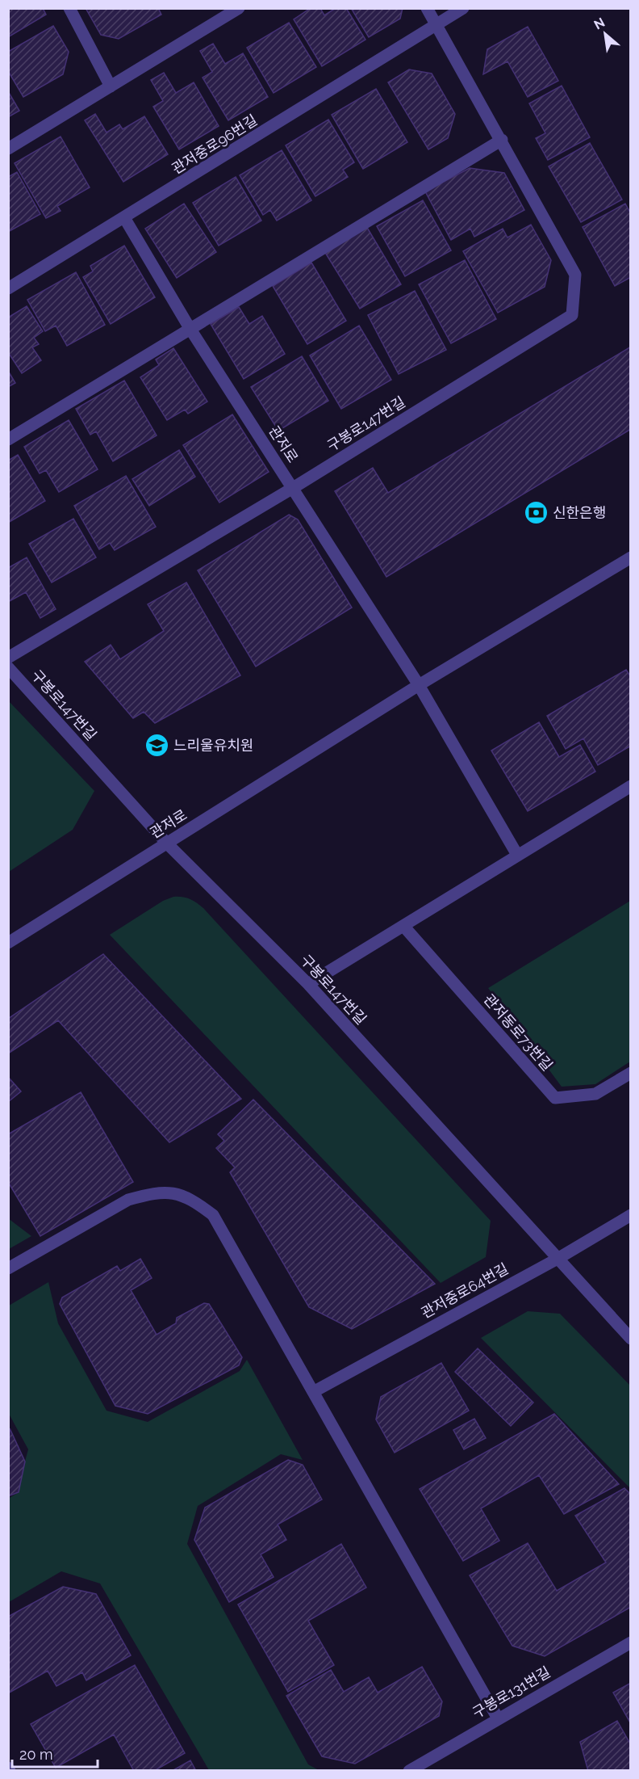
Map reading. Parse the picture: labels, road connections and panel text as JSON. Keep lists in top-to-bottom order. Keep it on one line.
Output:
{"streets":{"street":["관저중로96번길","구봉로147번길","관저로","관저동로73번길","관저중로64번길","구봉로131번길"]},"crossings":[["관저중로96번길","구봉로147번길"],["관저중로96번길","관저로"],["구봉로147번길","관저로"],["구봉로147번길","관저중로64번길"]],"places":{"bank":["신한은행"],"school or university":["느리울유치원"]},"scale_bar":"20 m","north":"top left"}
